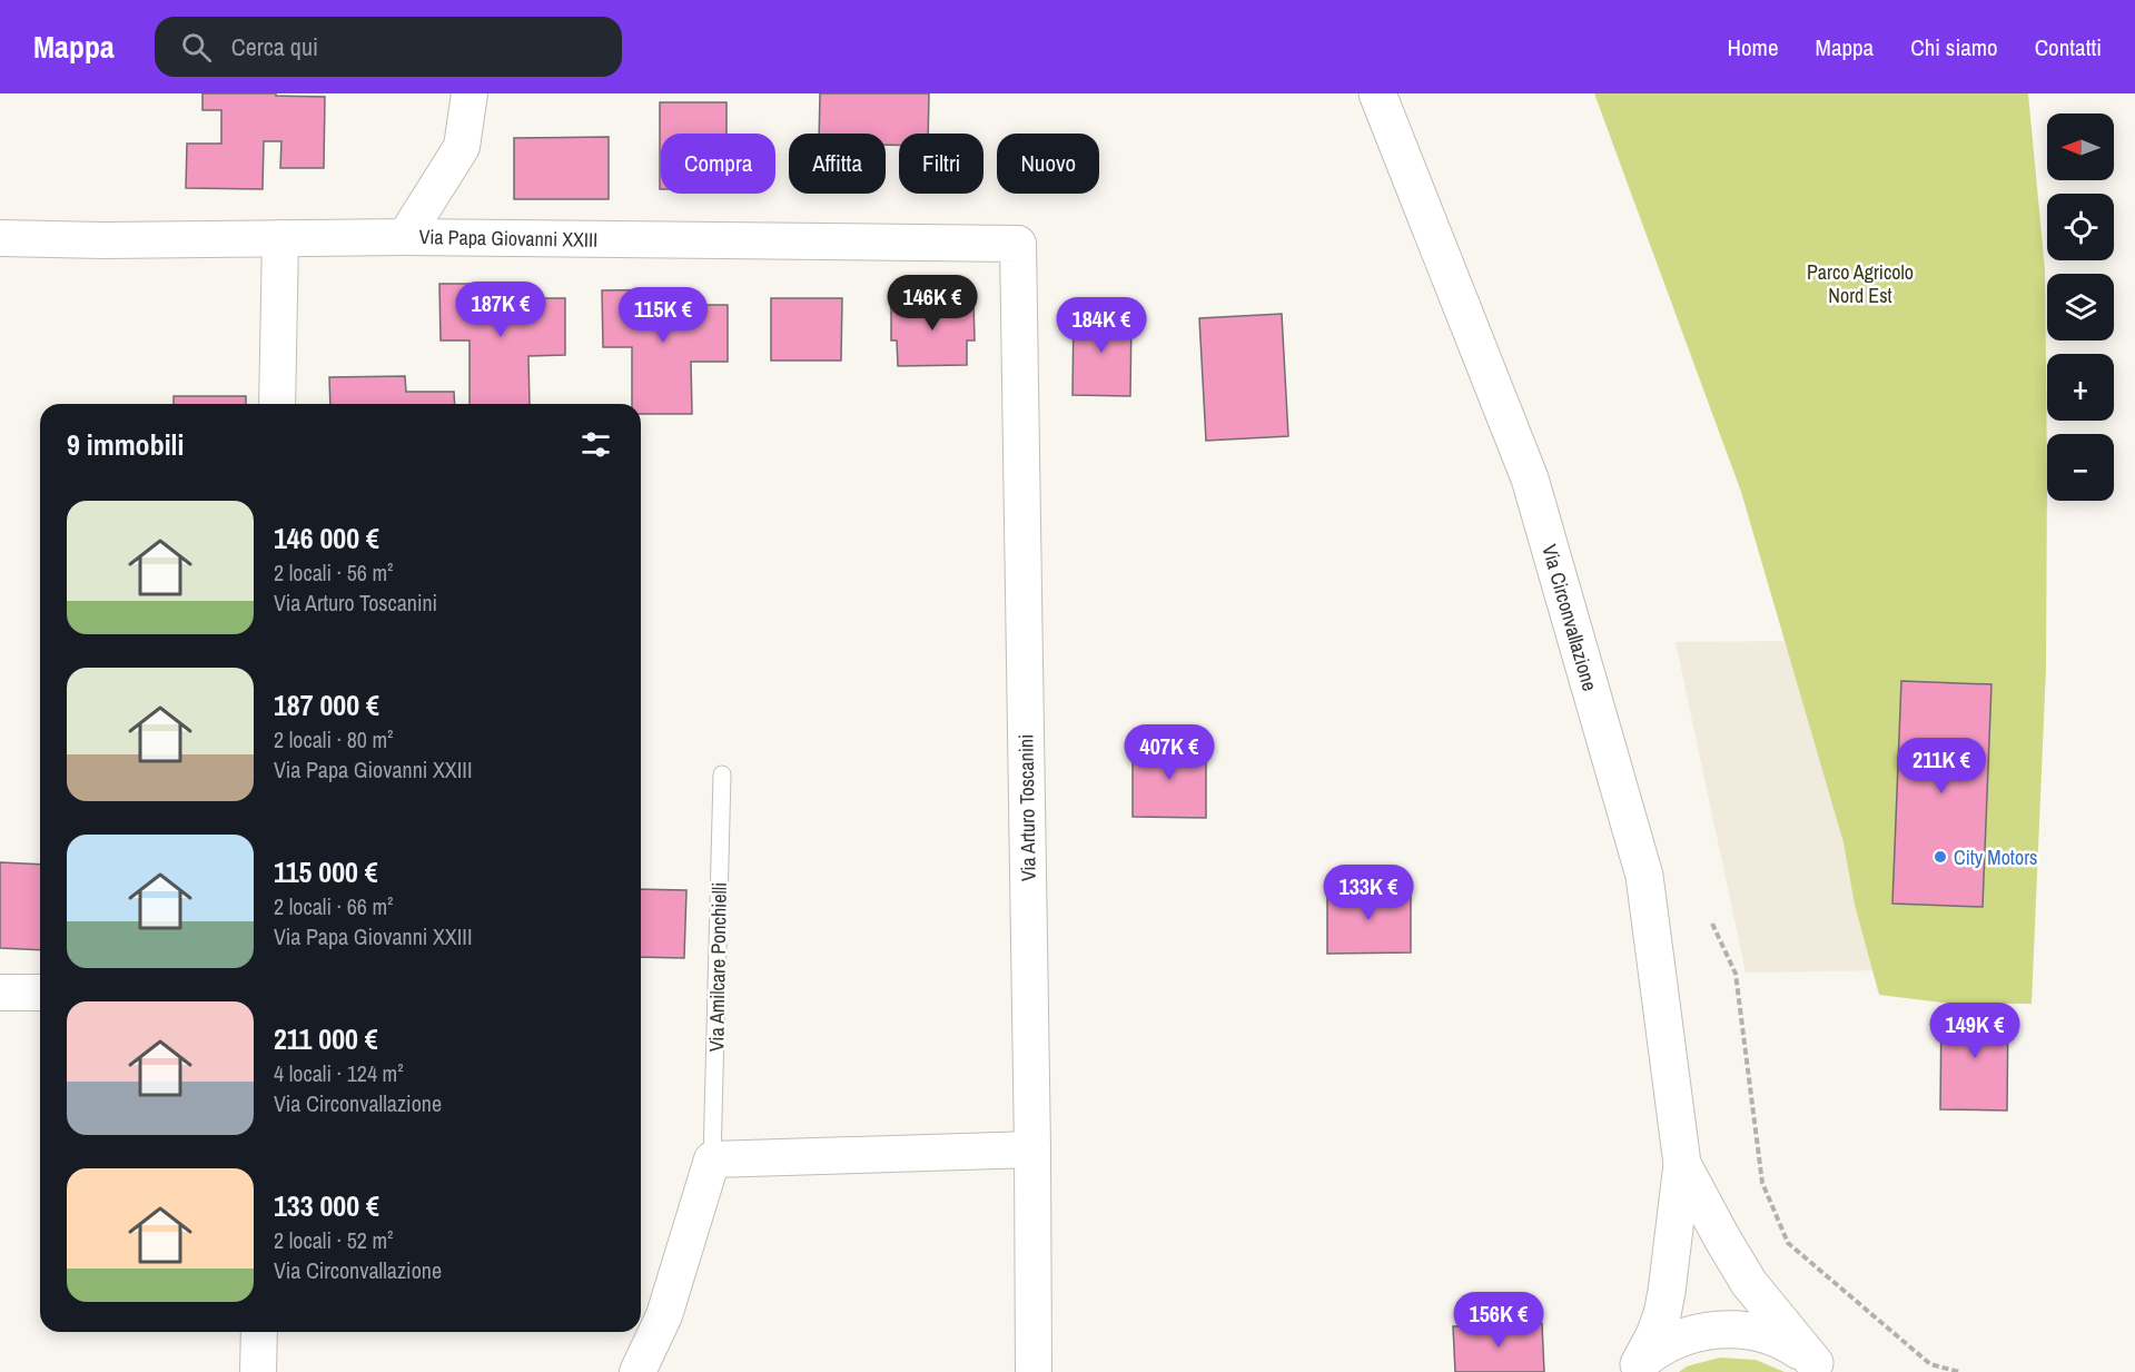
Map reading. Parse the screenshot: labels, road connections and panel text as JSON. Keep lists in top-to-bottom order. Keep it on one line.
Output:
{"streets":{"main road":["Via Circonvallazione"],"street":["Via Papa Giovanni XXIII","Via Arturo Toscanini","Via Amilcare Ponchielli"]},"crossings":[["Via Papa Giovanni XXIII","Via Arturo Toscanini"]],"parks":["Parco Agricolo Nord Est"],"places":["City Motors"],"north":"left","page":{"header":"Mappa","search":"Cerca qui","nav":["Home","Mappa","Chi siamo","Contatti"],"map_buttons":["+","−"],"chip":["Compra","Affitta","Filtri","Nuovo"],"price":["146K €","187K €","115K €","184K €","407K €","211K €","133K €","149K €","156K €"],"heading":"9 immobili","list":[{"name":"146 000 €","note":"2 locali · 56 m² · Via Arturo Toscanini"},{"name":"187 000 €","note":"2 locali · 80 m² · Via Papa Giovanni XXIII"},{"name":"115 000 €","note":"2 locali · 66 m² · Via Papa Giovanni XXIII"},{"name":"211 000 €","note":"4 locali · 124 m² · Via Circonvallazione"},{"name":"133 000 €","note":"2 locali · 52 m² · Via Circonvallazione"}]}}
